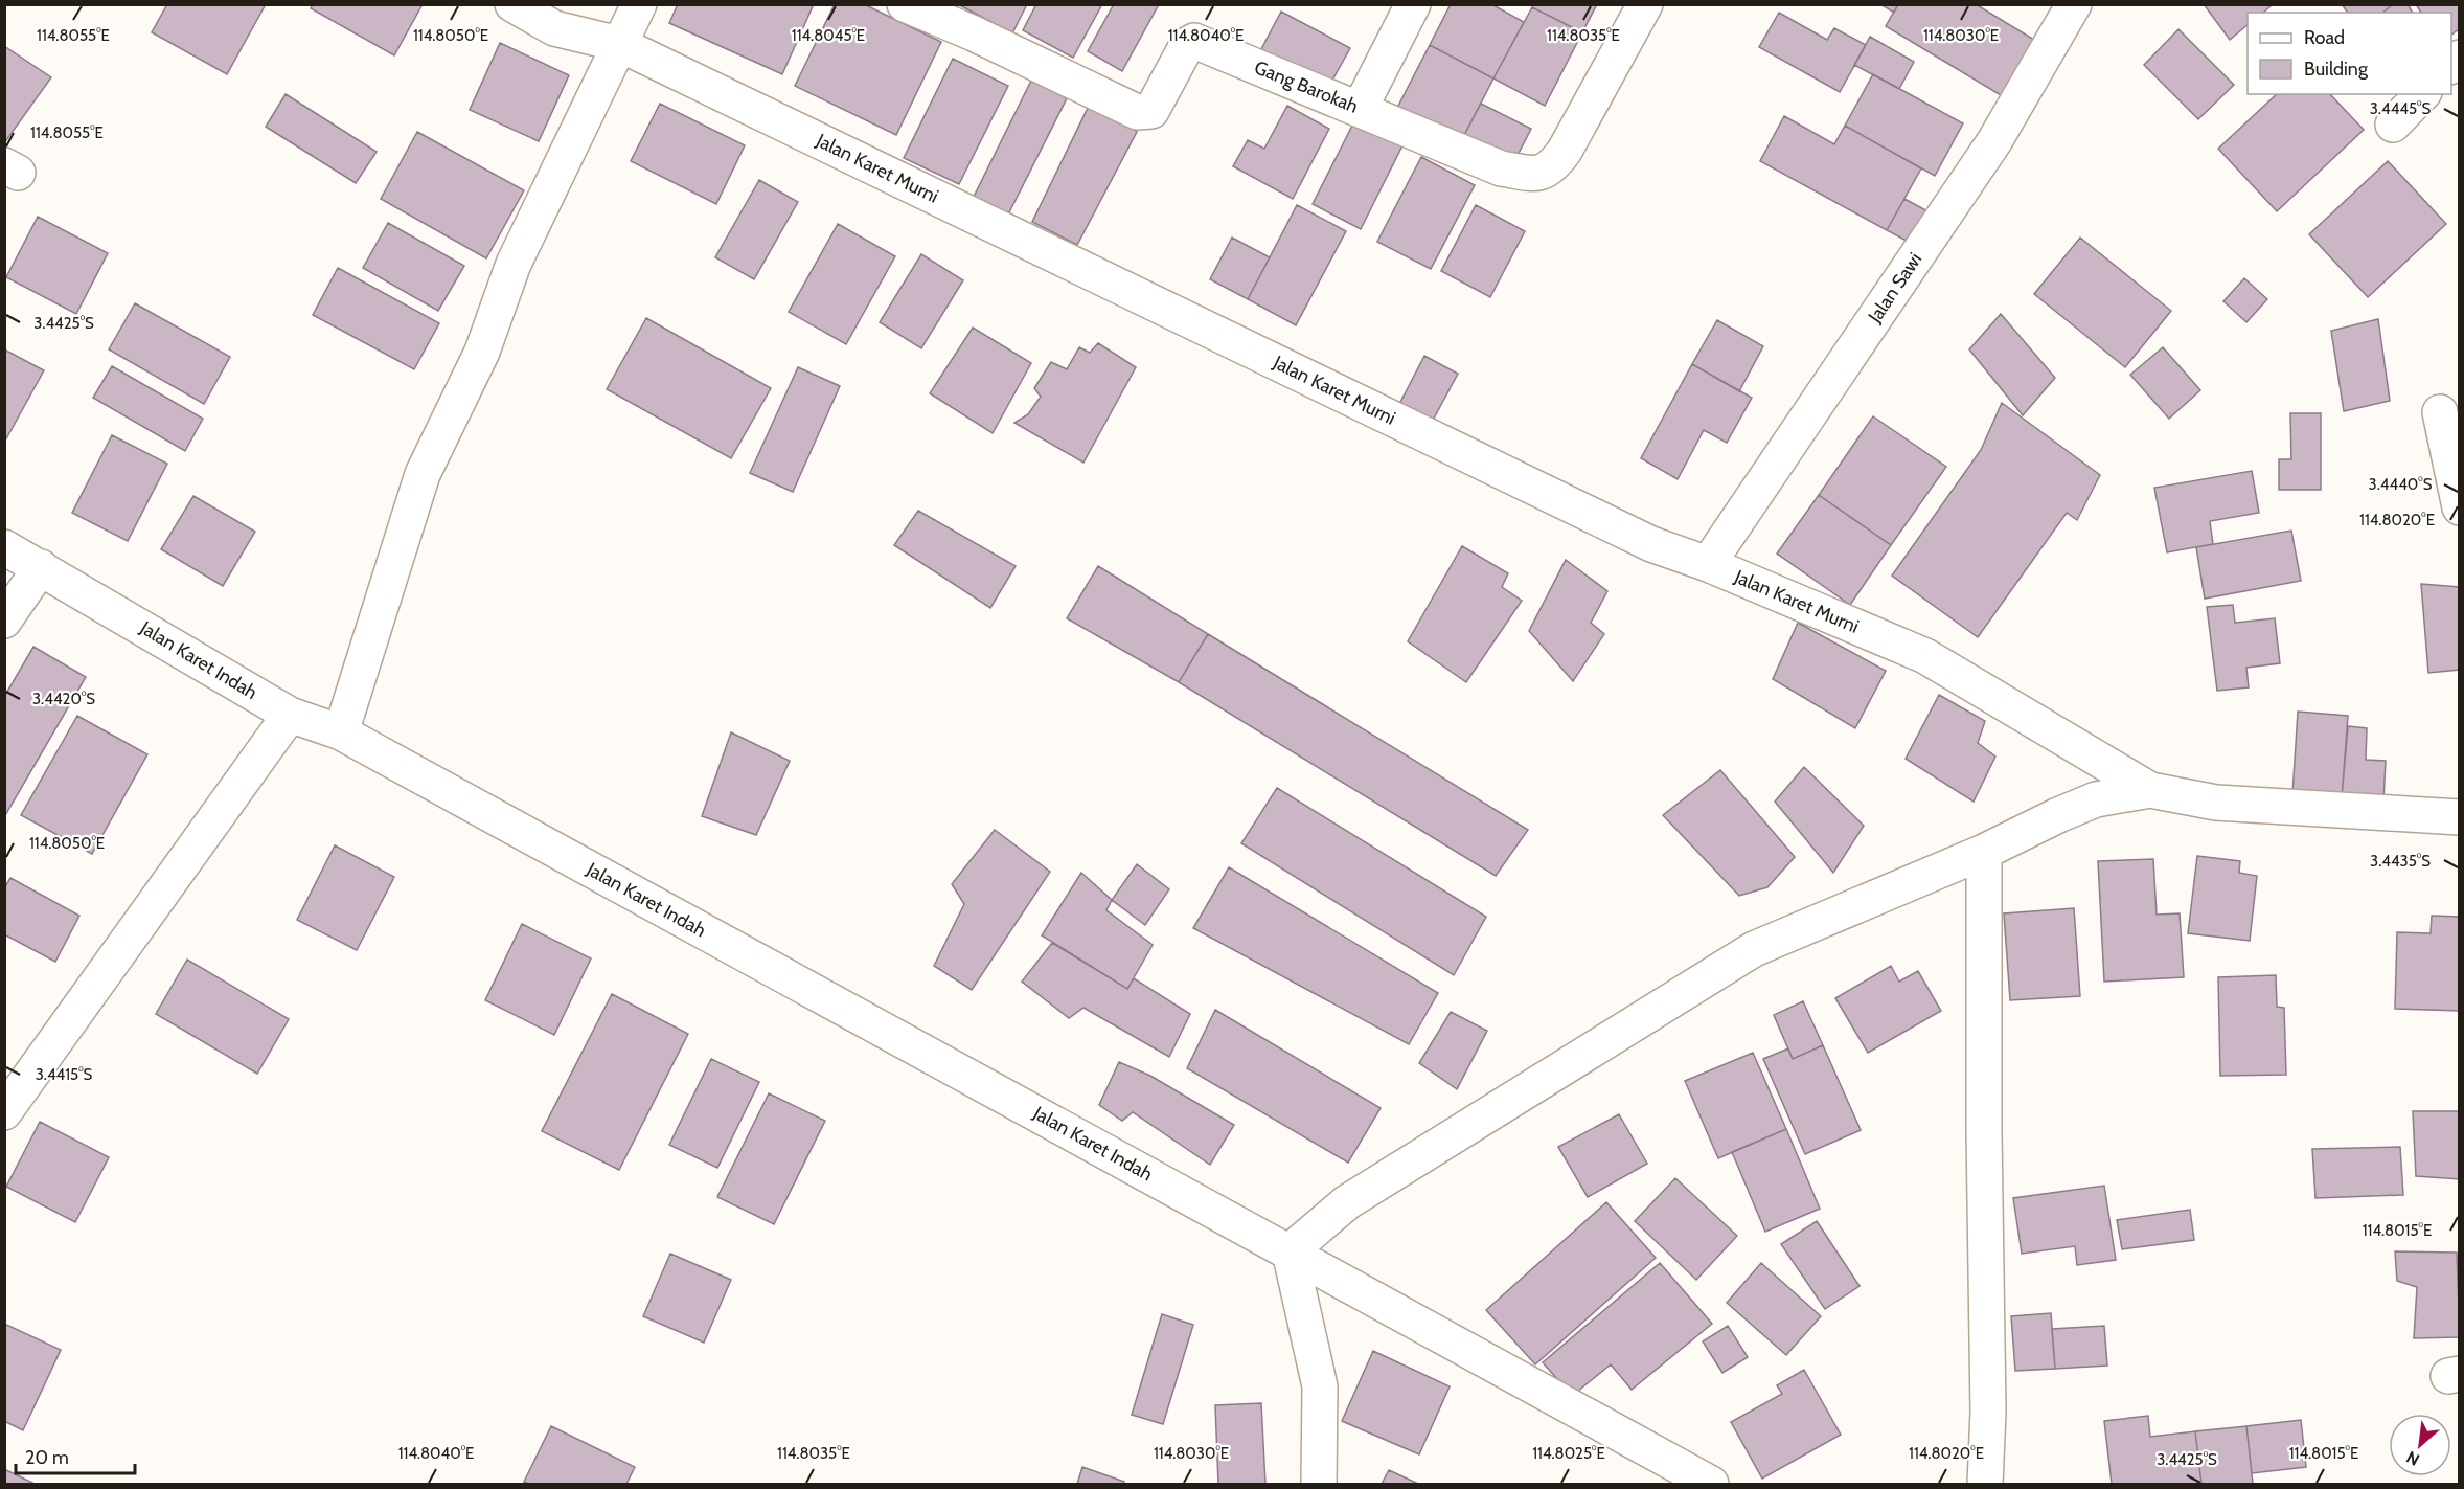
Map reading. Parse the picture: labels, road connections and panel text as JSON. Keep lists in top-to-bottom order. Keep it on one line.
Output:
{"streets":{"street":["Gang Barokah","Jalan Karet Murni","Jalan Sawi","Jalan Karet Indah"]},"crossings":[["Jalan Karet Murni","Jalan Sawi"]],"legend":["Road","Building"],"scale_bar":"20 m","north":"bottom left","coordinates":["114.8055°E","114.8050°E","114.8045°E","114.8040°E","114.8035°E","114.8030°E","3.4445°S","3.4425°S","3.4440°S","114.8020°E","3.4420°S","3.4435°S","3.4415°S","114.8015°E","114.8025°E"]}
